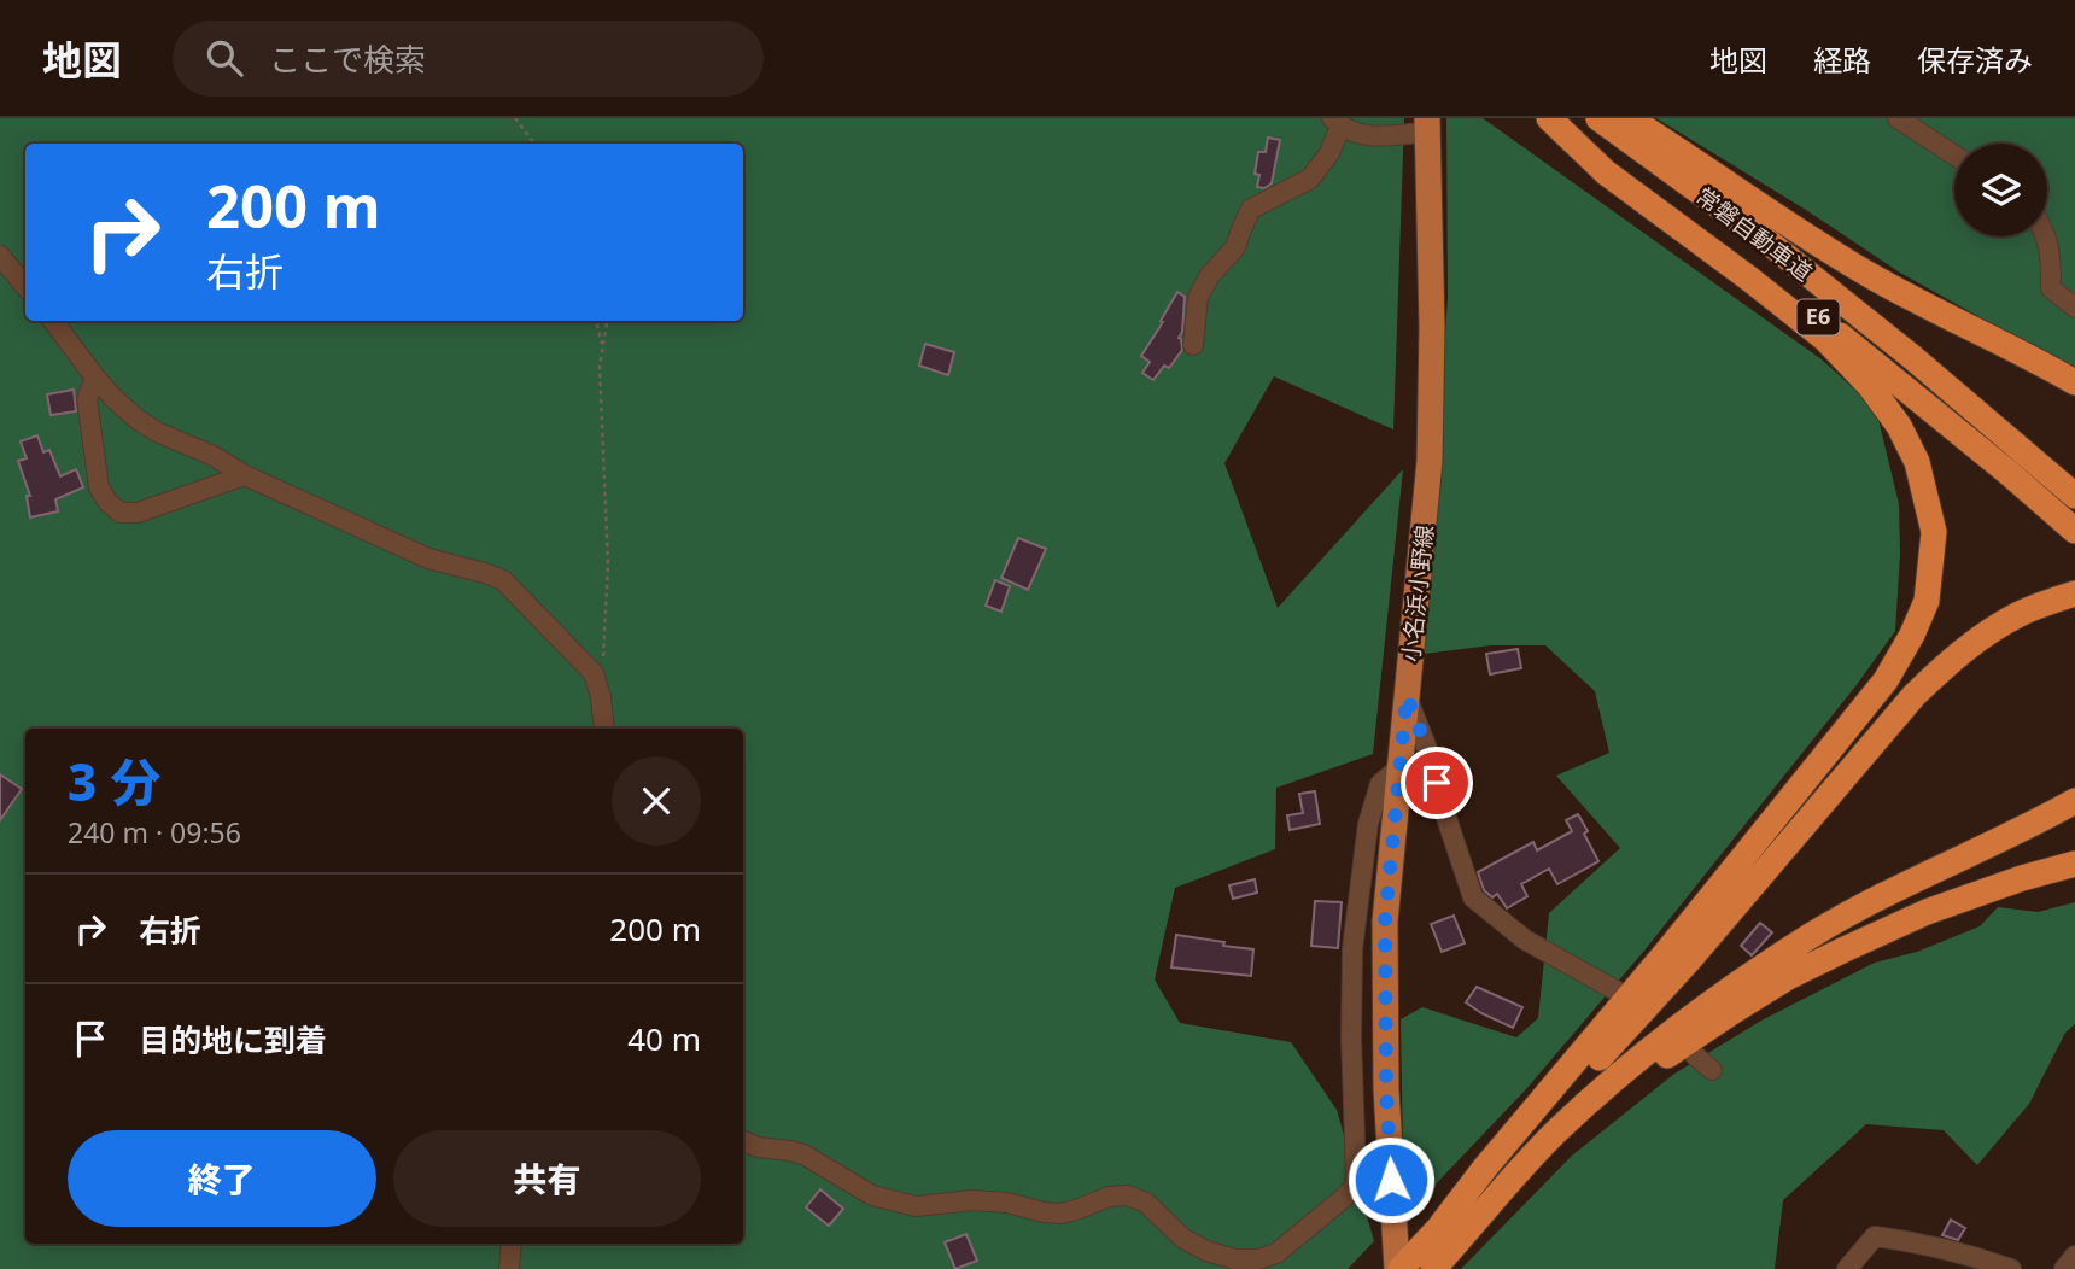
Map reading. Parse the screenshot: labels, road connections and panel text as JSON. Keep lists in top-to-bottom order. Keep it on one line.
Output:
{"streets":{"highway":["常磐自動車道","E6"],"main road":["小名浜小野線"]},"page":{"header":"地図","search":"ここで検索","nav":["地図","経路","保存済み"],"turn":["200 m","右折"],"heading":["3 分","240 m · 09:56"],"list":[{"name":"右折","value":"200 m"},{"name":"目的地に到着","value":"40 m"}],"buttons":["終了","共有"]}}
